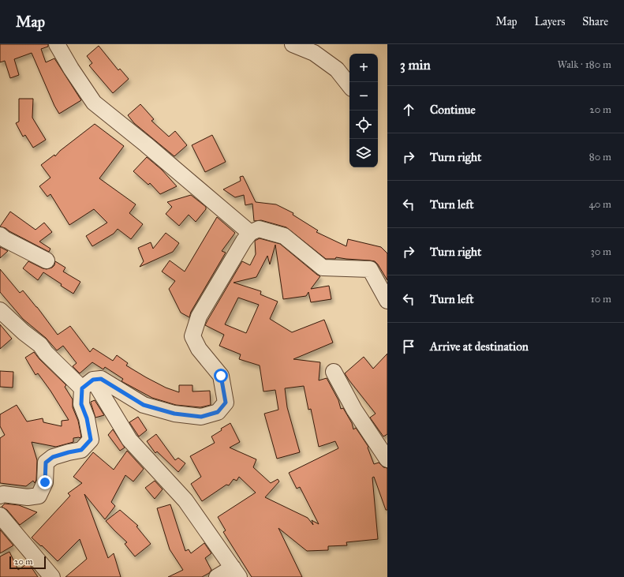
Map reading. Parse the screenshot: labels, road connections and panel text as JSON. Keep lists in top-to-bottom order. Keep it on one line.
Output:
{"scale_bar":"20 m","page":{"header":"Map","nav":["Map","Layers","Share"],"heading":["3 min","Walk · 180 m"],"map_buttons":["+","−"],"list":[["Continue","20 m"],["Turn right","80 m"],["Turn left","40 m"],["Turn right","30 m"],["Turn left","10 m"],"Arrive at destination"],"scale":"20 m"}}
